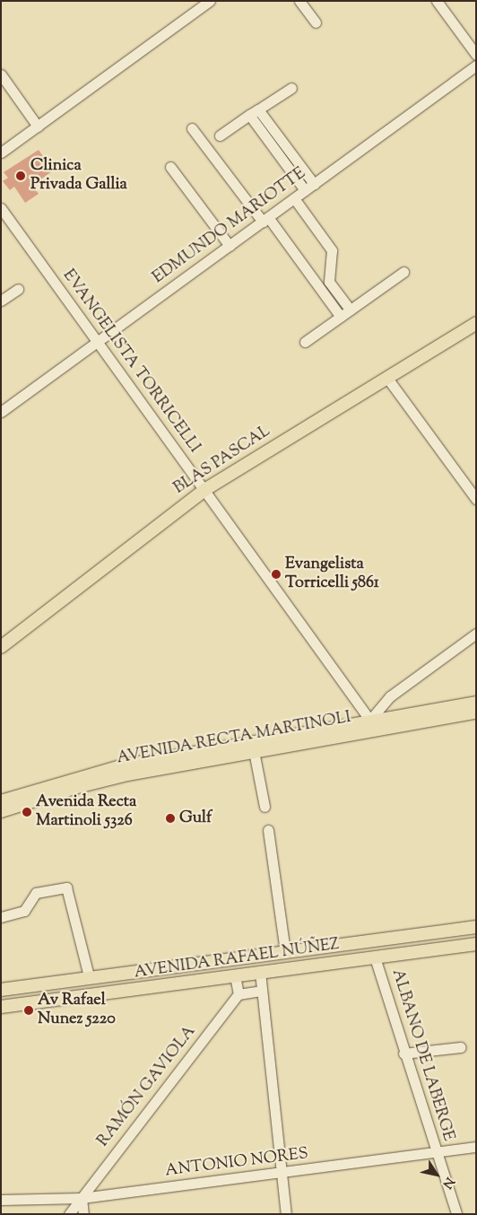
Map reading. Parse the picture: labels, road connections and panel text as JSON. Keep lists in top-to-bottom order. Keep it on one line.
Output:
{"streets":{"main road":["BLAS PASCAL","AVENIDA RECTA MARTINOLI","AVENIDA RAFAEL NÚÑEZ"],"street":["EDMUNDO MARIOTTE","EVANGELISTA TORRICELLI","ALBANO DE LABERGE","RAMÓN GAVIOLA","ANTONIO NORES"]},"crossings":[["EDMUNDO MARIOTTE","EVANGELISTA TORRICELLI"],["EVANGELISTA TORRICELLI","BLAS PASCAL"],["EVANGELISTA TORRICELLI","AVENIDA RECTA MARTINOLI"],["AVENIDA RAFAEL NÚÑEZ","ALBANO DE LABERGE"],["ALBANO DE LABERGE","ANTONIO NORES"],["RAMÓN GAVIOLA","ANTONIO NORES"]],"places":["Clinica Privada Gallia","Evangelista Torricelli 5861","Avenida Recta Martinoli 5326","Gulf","Av Rafael Nunez 5220"],"north":"bottom right"}
